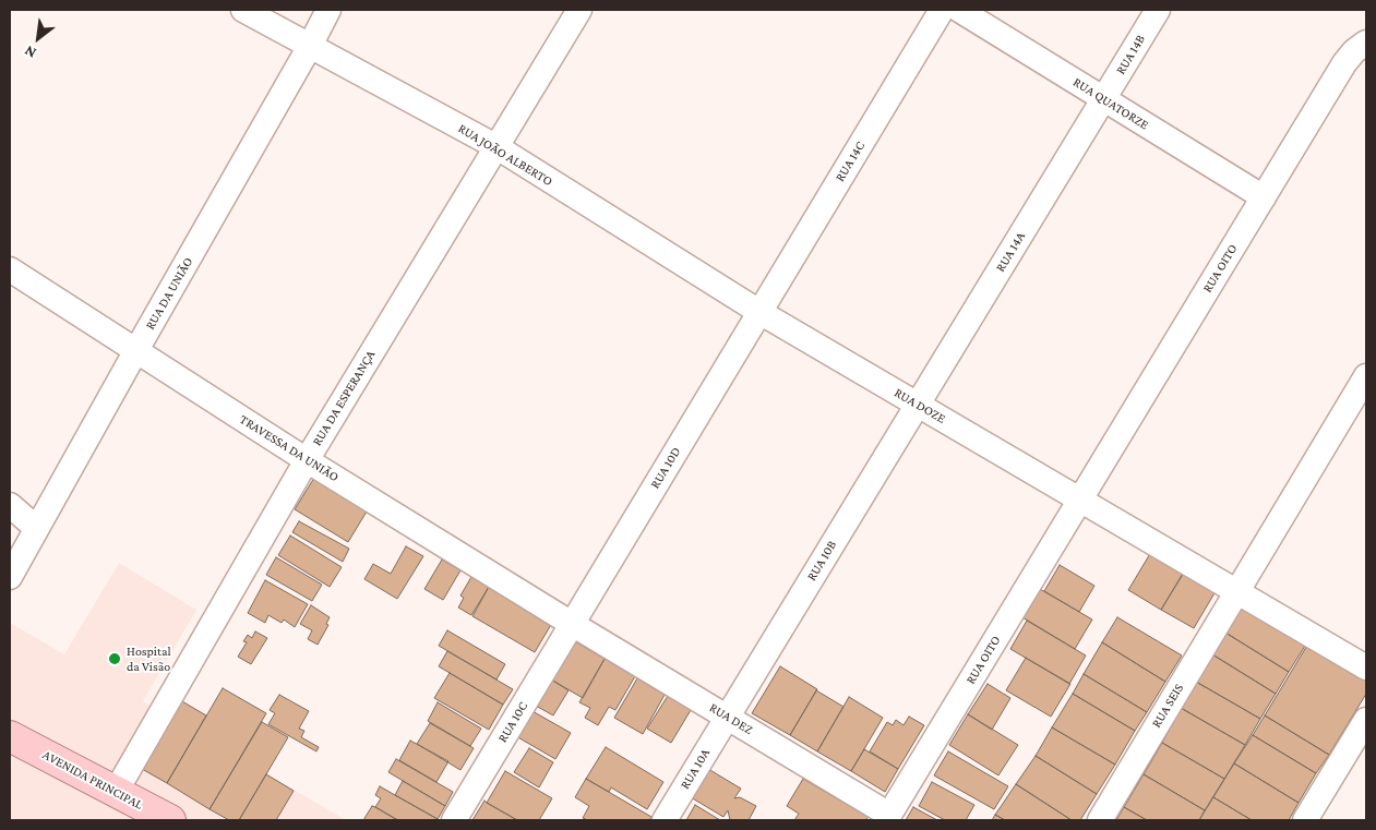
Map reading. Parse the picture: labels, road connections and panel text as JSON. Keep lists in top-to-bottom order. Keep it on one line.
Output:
{"streets":{"main road":["AVENIDA PRINCIPAL"],"street":["RUA 14B","RUA QUATORZE","RUA JOÃO ALBERTO","RUA 14C","RUA 14A","RUA OITO","RUA DA UNIÃO","RUA DA ESPERANÇA","RUA DOZE","TRAVESSA DA UNIÃO","RUA 10D","RUA 10B","RUA SEIS","RUA DEZ","RUA 10C","RUA 10A"]},"crossings":[["RUA 14B","RUA QUATORZE"],["RUA 14B","RUA 14A"],["RUA QUATORZE","RUA 14A"],["RUA QUATORZE","RUA OITO"],["RUA JOÃO ALBERTO","RUA 14C"],["RUA JOÃO ALBERTO","RUA DA UNIÃO"],["RUA JOÃO ALBERTO","RUA DA ESPERANÇA"],["RUA JOÃO ALBERTO","RUA DOZE"],["RUA JOÃO ALBERTO","RUA 10D"],["RUA 14C","RUA DOZE"],["RUA 14C","RUA 10D"],["RUA 14A","RUA DOZE"],["RUA 14A","RUA 10B"],["RUA OITO","RUA DOZE"],["RUA OITO","RUA DEZ"],["RUA DA UNIÃO","TRAVESSA DA UNIÃO"],["RUA DA ESPERANÇA","TRAVESSA DA UNIÃO"],["RUA DA ESPERANÇA","AVENIDA PRINCIPAL"],["RUA DOZE","RUA 10D"],["RUA DOZE","RUA 10B"],["TRAVESSA DA UNIÃO","RUA 10D"],["TRAVESSA DA UNIÃO","RUA DEZ"],["TRAVESSA DA UNIÃO","RUA 10C"],["RUA 10D","RUA DEZ"],["RUA 10D","RUA 10C"],["RUA 10B","RUA DEZ"],["RUA 10B","RUA 10A"],["RUA DEZ","RUA 10C"],["RUA DEZ","RUA 10A"]],"places":["Hospital da Visão"],"north":"bottom left"}
